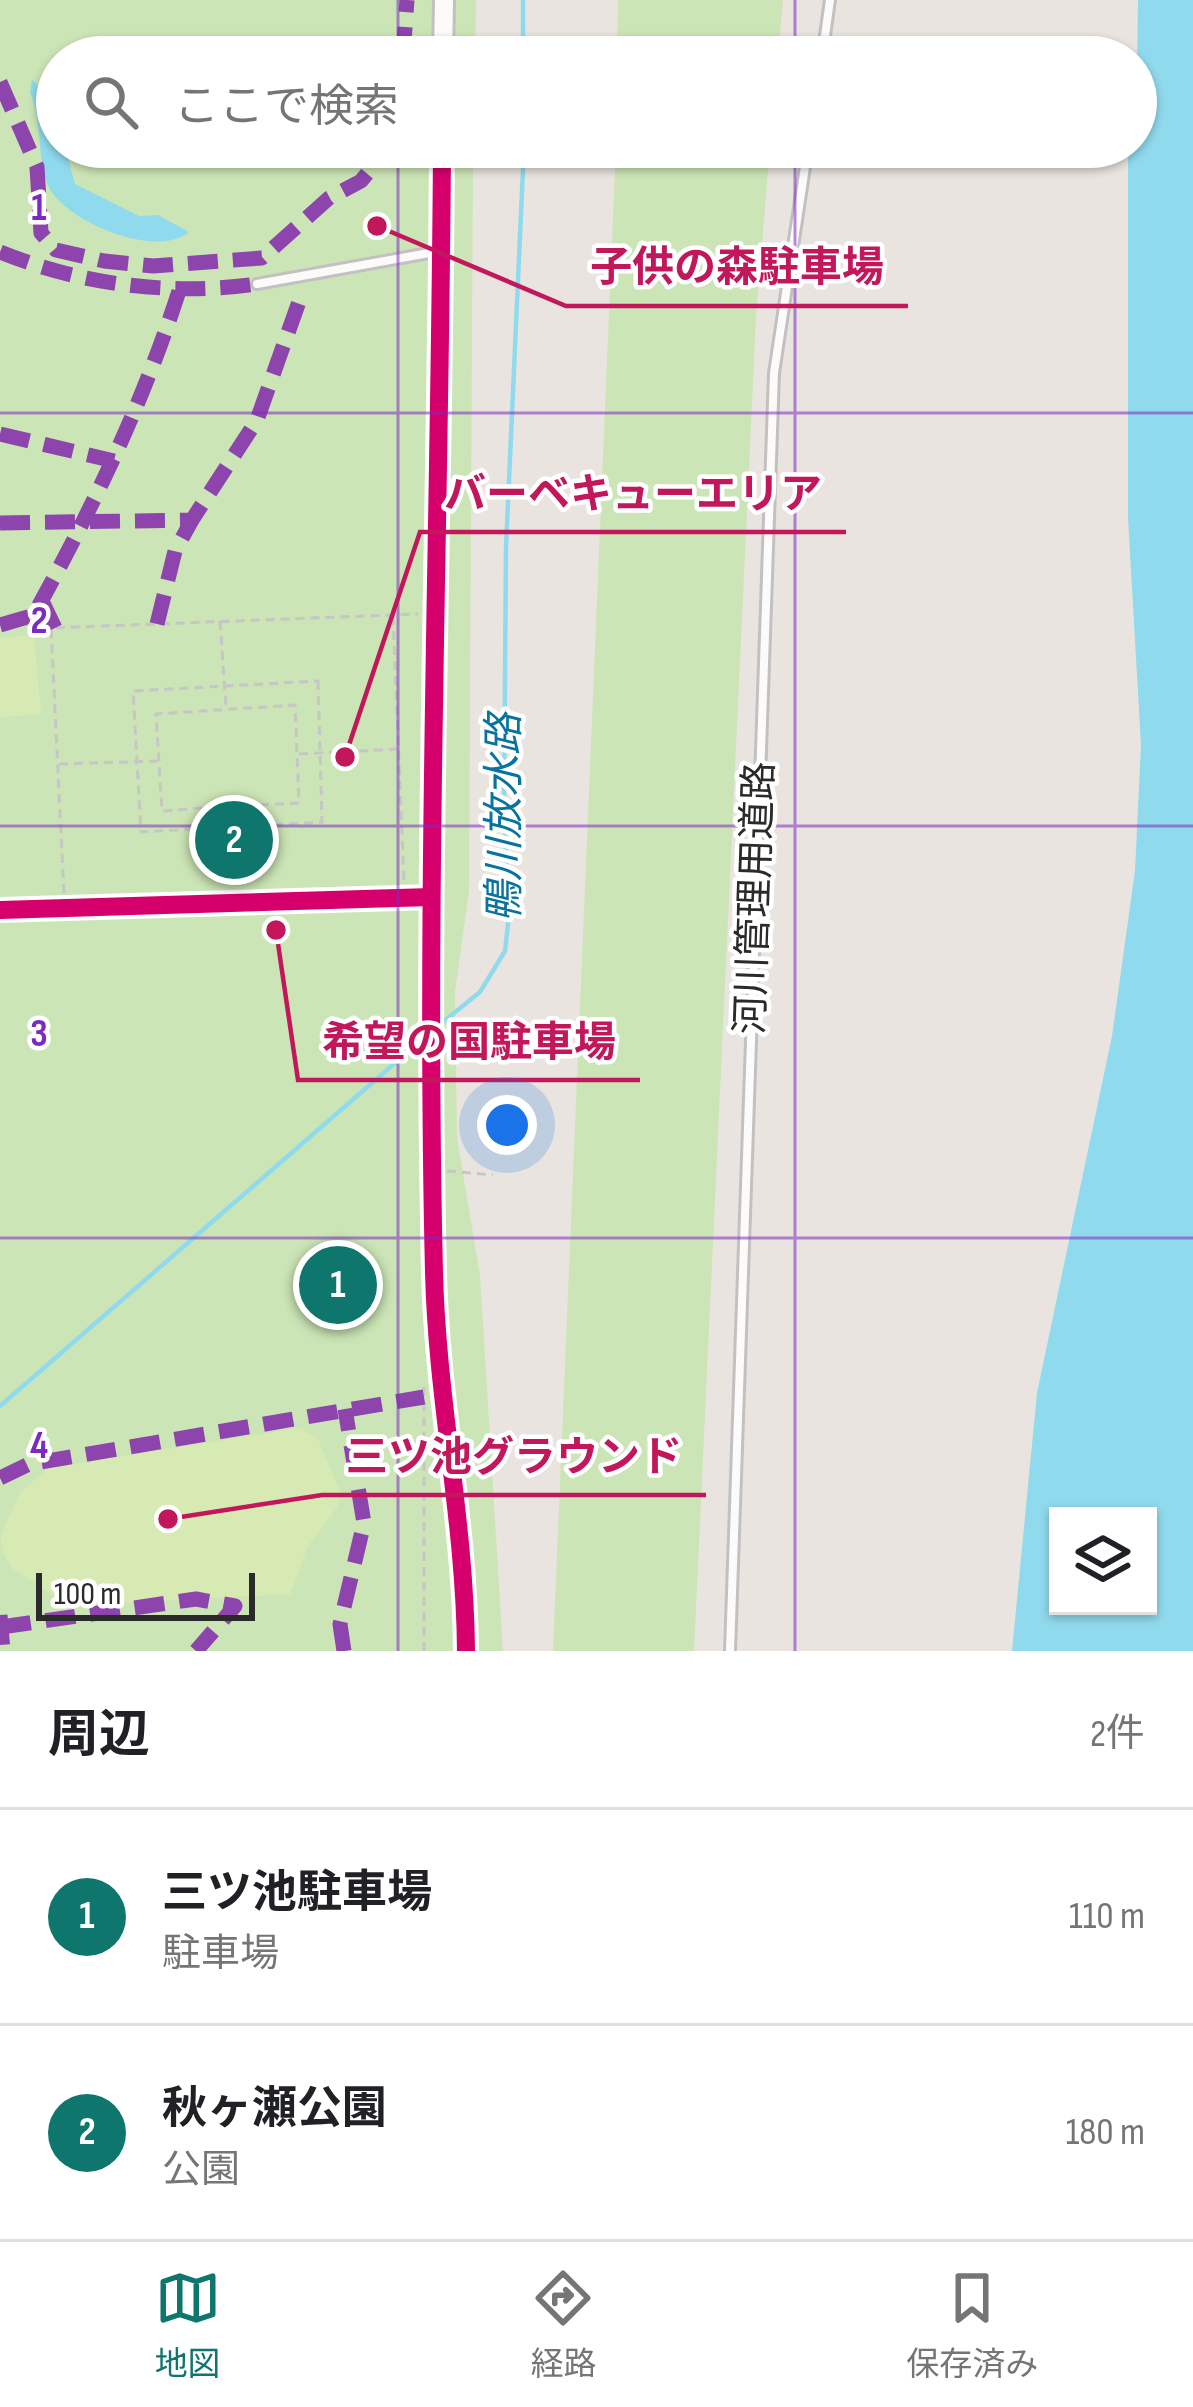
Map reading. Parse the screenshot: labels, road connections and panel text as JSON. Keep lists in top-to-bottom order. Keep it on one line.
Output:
{"streets":{"lane":["河川管理用道路"]},"water":["鴨川放水路"],"places":["子供の森駐車場","バーベキューエリア","希望の国駐車場","三ツ池グラウンド"],"scale_bar":"100 m","page":{"search":"ここで検索","pins":["2","1"],"scale":"100 m","heading":["周辺","2件"],"list":[{"mark":"1","name":"三ツ池駐車場","note":"駐車場","value":"110 m"},{"mark":"2","name":"秋ヶ瀬公園","note":"公園","value":"180 m"}],"nav":["地図","経路","保存済み"]},"grid":{"rows":["1","2","3","4"]}}
